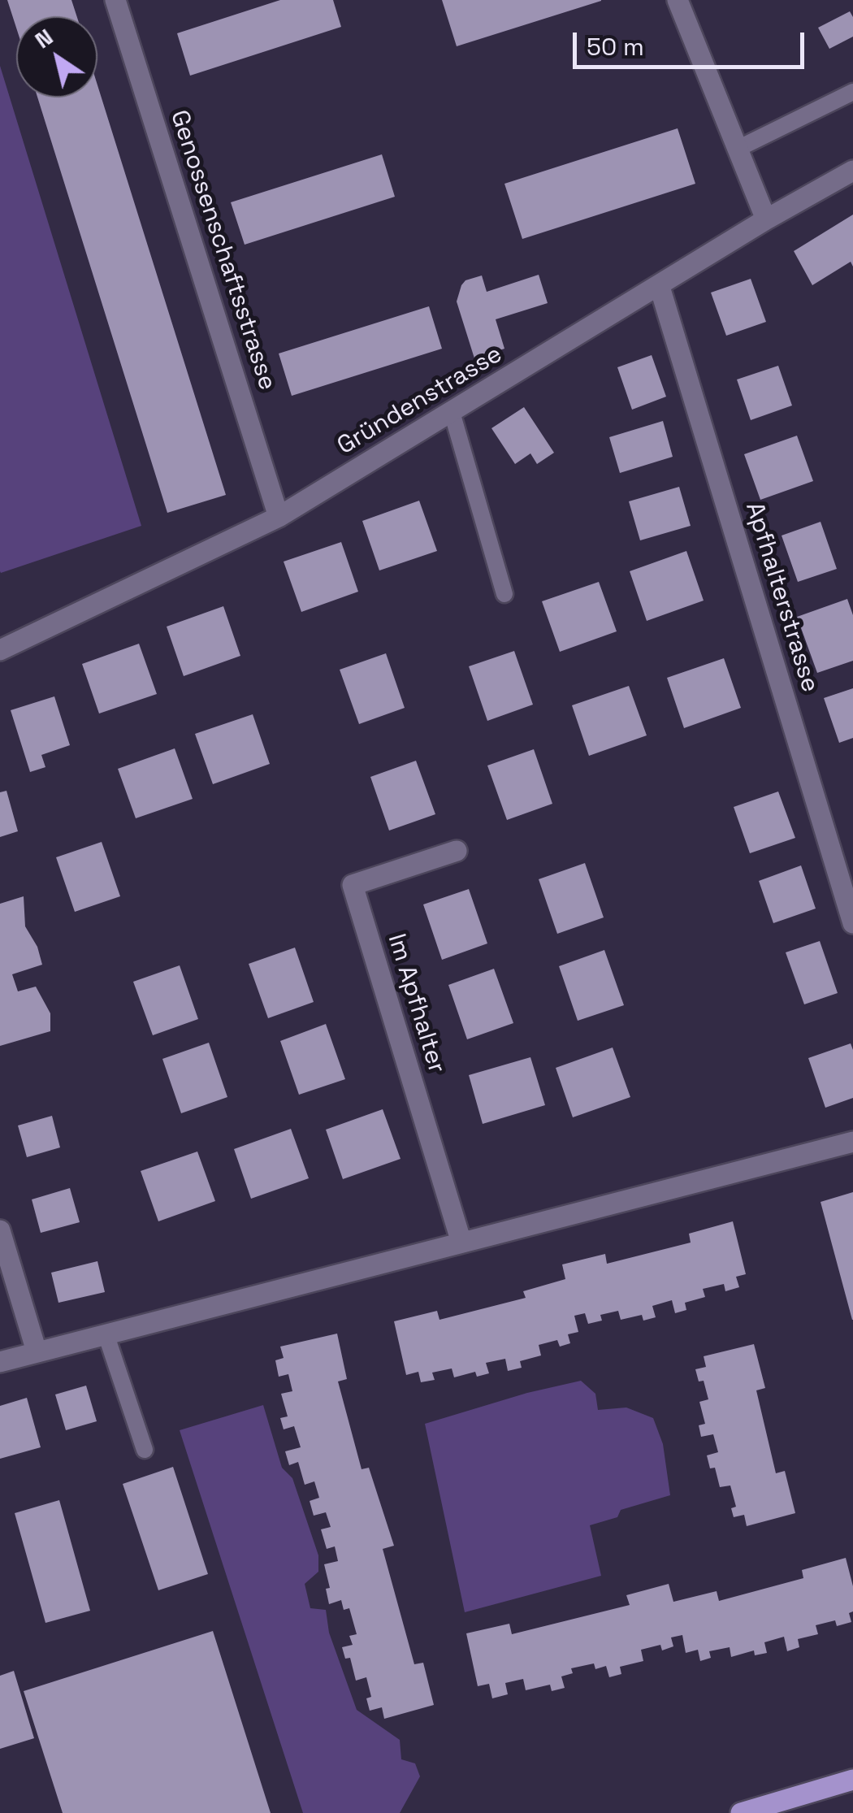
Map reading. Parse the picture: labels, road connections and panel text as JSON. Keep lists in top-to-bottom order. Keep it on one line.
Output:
{"streets":{"street":["Genossenschaftsstrasse","Gründenstrasse","Apfhalterstrasse","Im Apfhalter"]},"crossings":[["Genossenschaftsstrasse","Gründenstrasse"],["Gründenstrasse","Apfhalterstrasse"]],"scale_bar":"50 m","north":"top left"}
